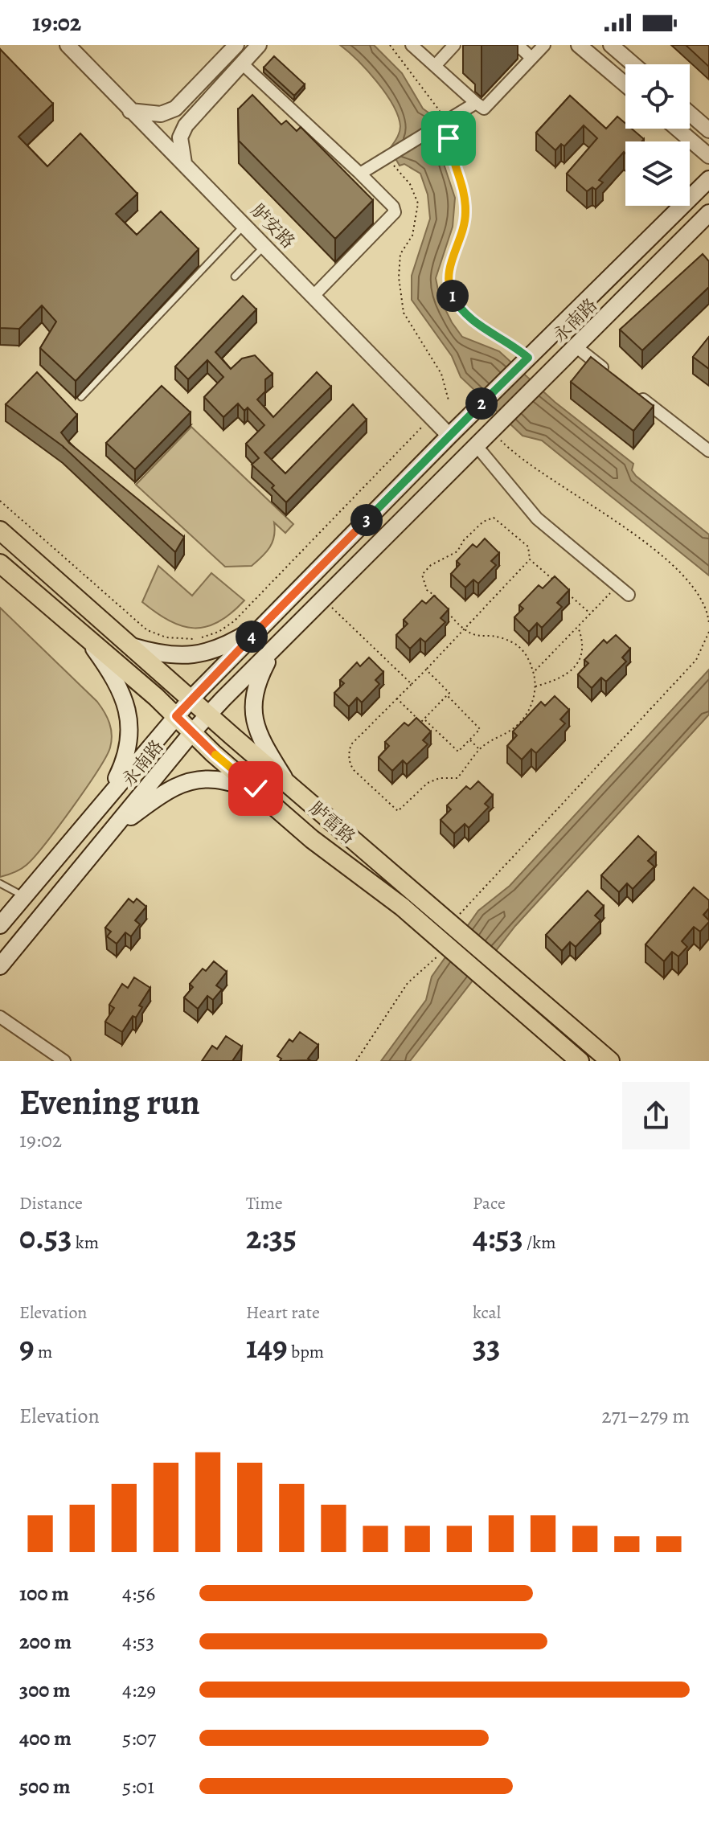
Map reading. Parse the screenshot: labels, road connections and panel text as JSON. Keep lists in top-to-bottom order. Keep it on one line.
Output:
{"streets":{"main road":["永南路","胪雷路"],"street":["胪安路"]},"crossings":[["永南路","胪雷路"]],"page":{"status":"19:02","pins":["1","2","3","4"],"heading":["Evening run","19:02"],"stats":[["Distance","0.53 km"],["Time","2:35"],["Pace","4:53 /km"],["Elevation","9 m"],["Heart rate","149 bpm"],["kcal","33"]],"chart":["Elevation","271–279 m"],"list":[{"name":"100 m","note":"4:56"},{"name":"200 m","note":"4:53"},{"name":"300 m","note":"4:29"},{"name":"400 m","note":"5:07"},{"name":"500 m","note":"5:01"}]}}
